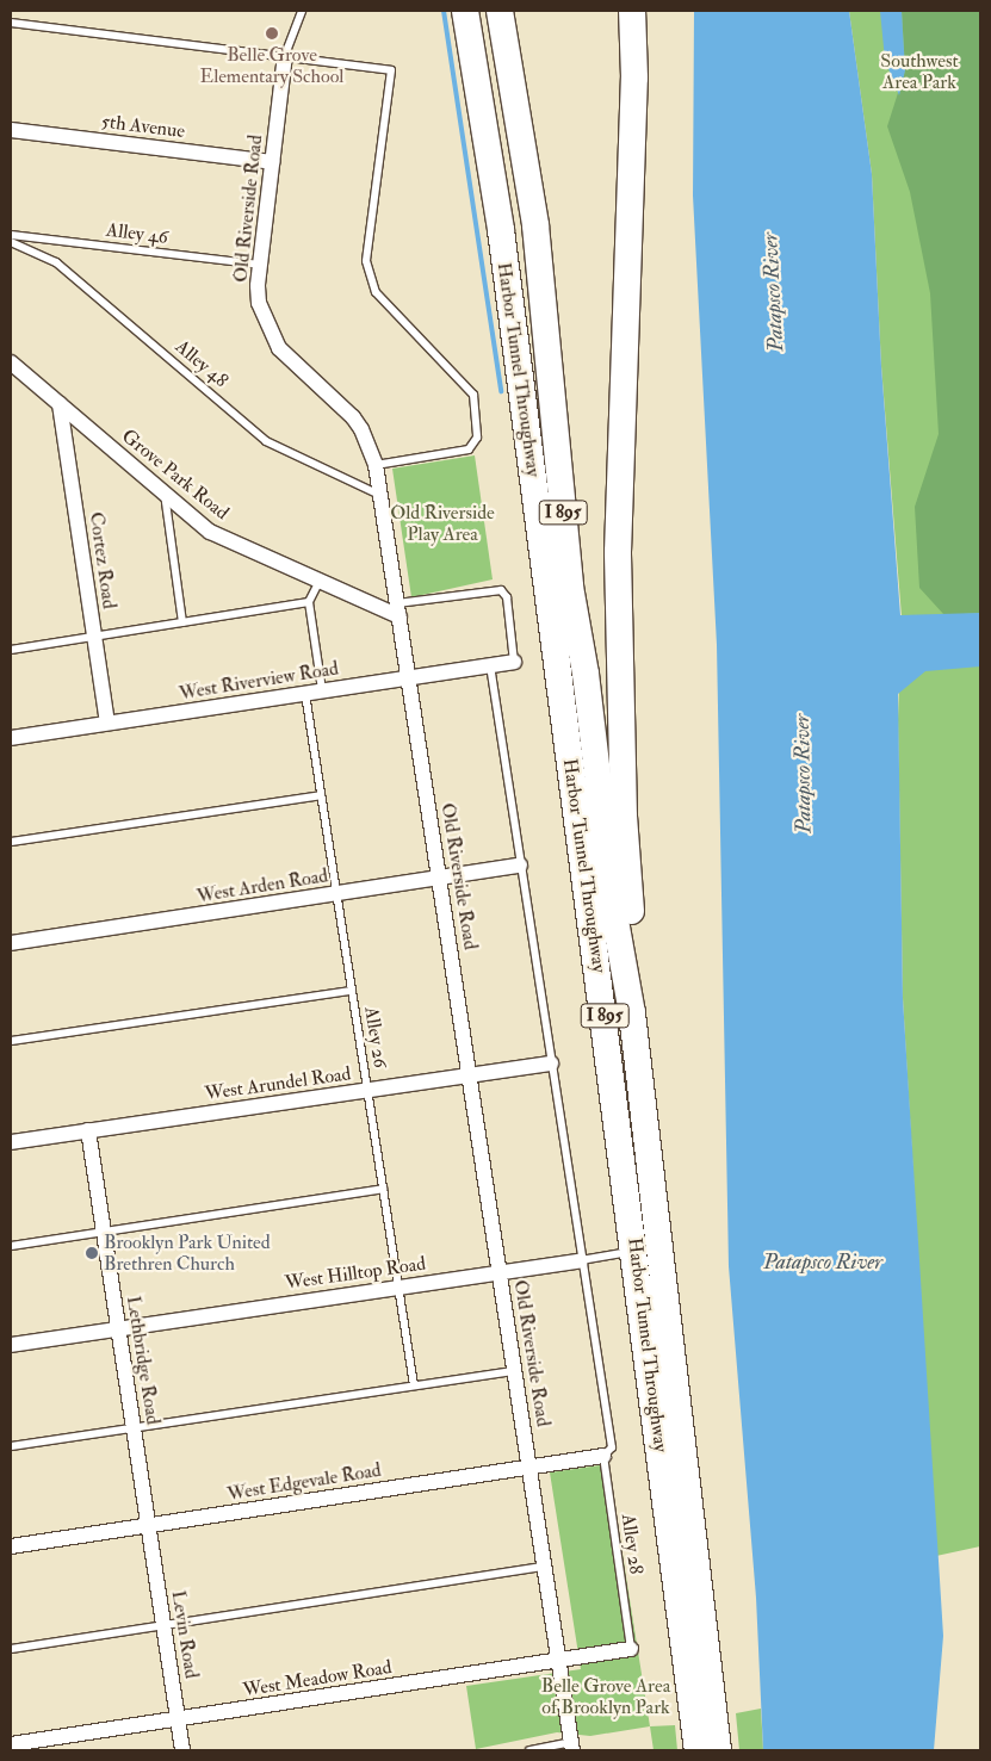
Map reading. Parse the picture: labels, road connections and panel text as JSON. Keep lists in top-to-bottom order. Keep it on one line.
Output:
{"streets":{"highway":["Harbor Tunnel Throughway","I 895"],"street":["5th Avenue","Old Riverside Road","Grove Park Road","Cortez Road","West Riverview Road","West Arden Road","West Arundel Road","West Hilltop Road","Lethbridge Road","West Edgevale Road","Levin Road","West Meadow Road"],"lane":["Alley 46","Alley 48","Alley 26","Alley 28"]},"crossings":[["5th Avenue","Old Riverside Road"],["Old Riverside Road","Alley 46"],["Old Riverside Road","Alley 48"],["Old Riverside Road","Grove Park Road"],["Old Riverside Road","West Riverview Road"],["Old Riverside Road","West Arden Road"],["Old Riverside Road","West Arundel Road"],["Old Riverside Road","West Hilltop Road"],["Old Riverside Road","West Edgevale Road"],["Old Riverside Road","West Meadow Road"],["Harbor Tunnel Throughway","West Hilltop Road"],["Grove Park Road","Cortez Road"],["Cortez Road","West Riverview Road"],["West Riverview Road","Alley 26"],["West Riverview Road","Alley 28"],["West Arden Road","Alley 26"],["West Arden Road","Alley 28"],["Alley 26","West Arundel Road"],["Alley 26","West Hilltop Road"],["West Arundel Road","Lethbridge Road"],["West Arundel Road","Alley 28"],["West Hilltop Road","Lethbridge Road"],["West Hilltop Road","Alley 28"],["Lethbridge Road","West Edgevale Road"],["Lethbridge Road","Levin Road"],["West Edgevale Road","Alley 28"],["West Edgevale Road","Levin Road"],["Alley 28","West Meadow Road"],["Levin Road","West Meadow Road"]],"water":["Patapsco River"],"parks":["Southwest Area Park","Old Riverside Play Area","Belle Grove Area of Brooklyn Park"],"places":["Belle Grove Elementary School","Brooklyn Park United Brethren Church"]}
